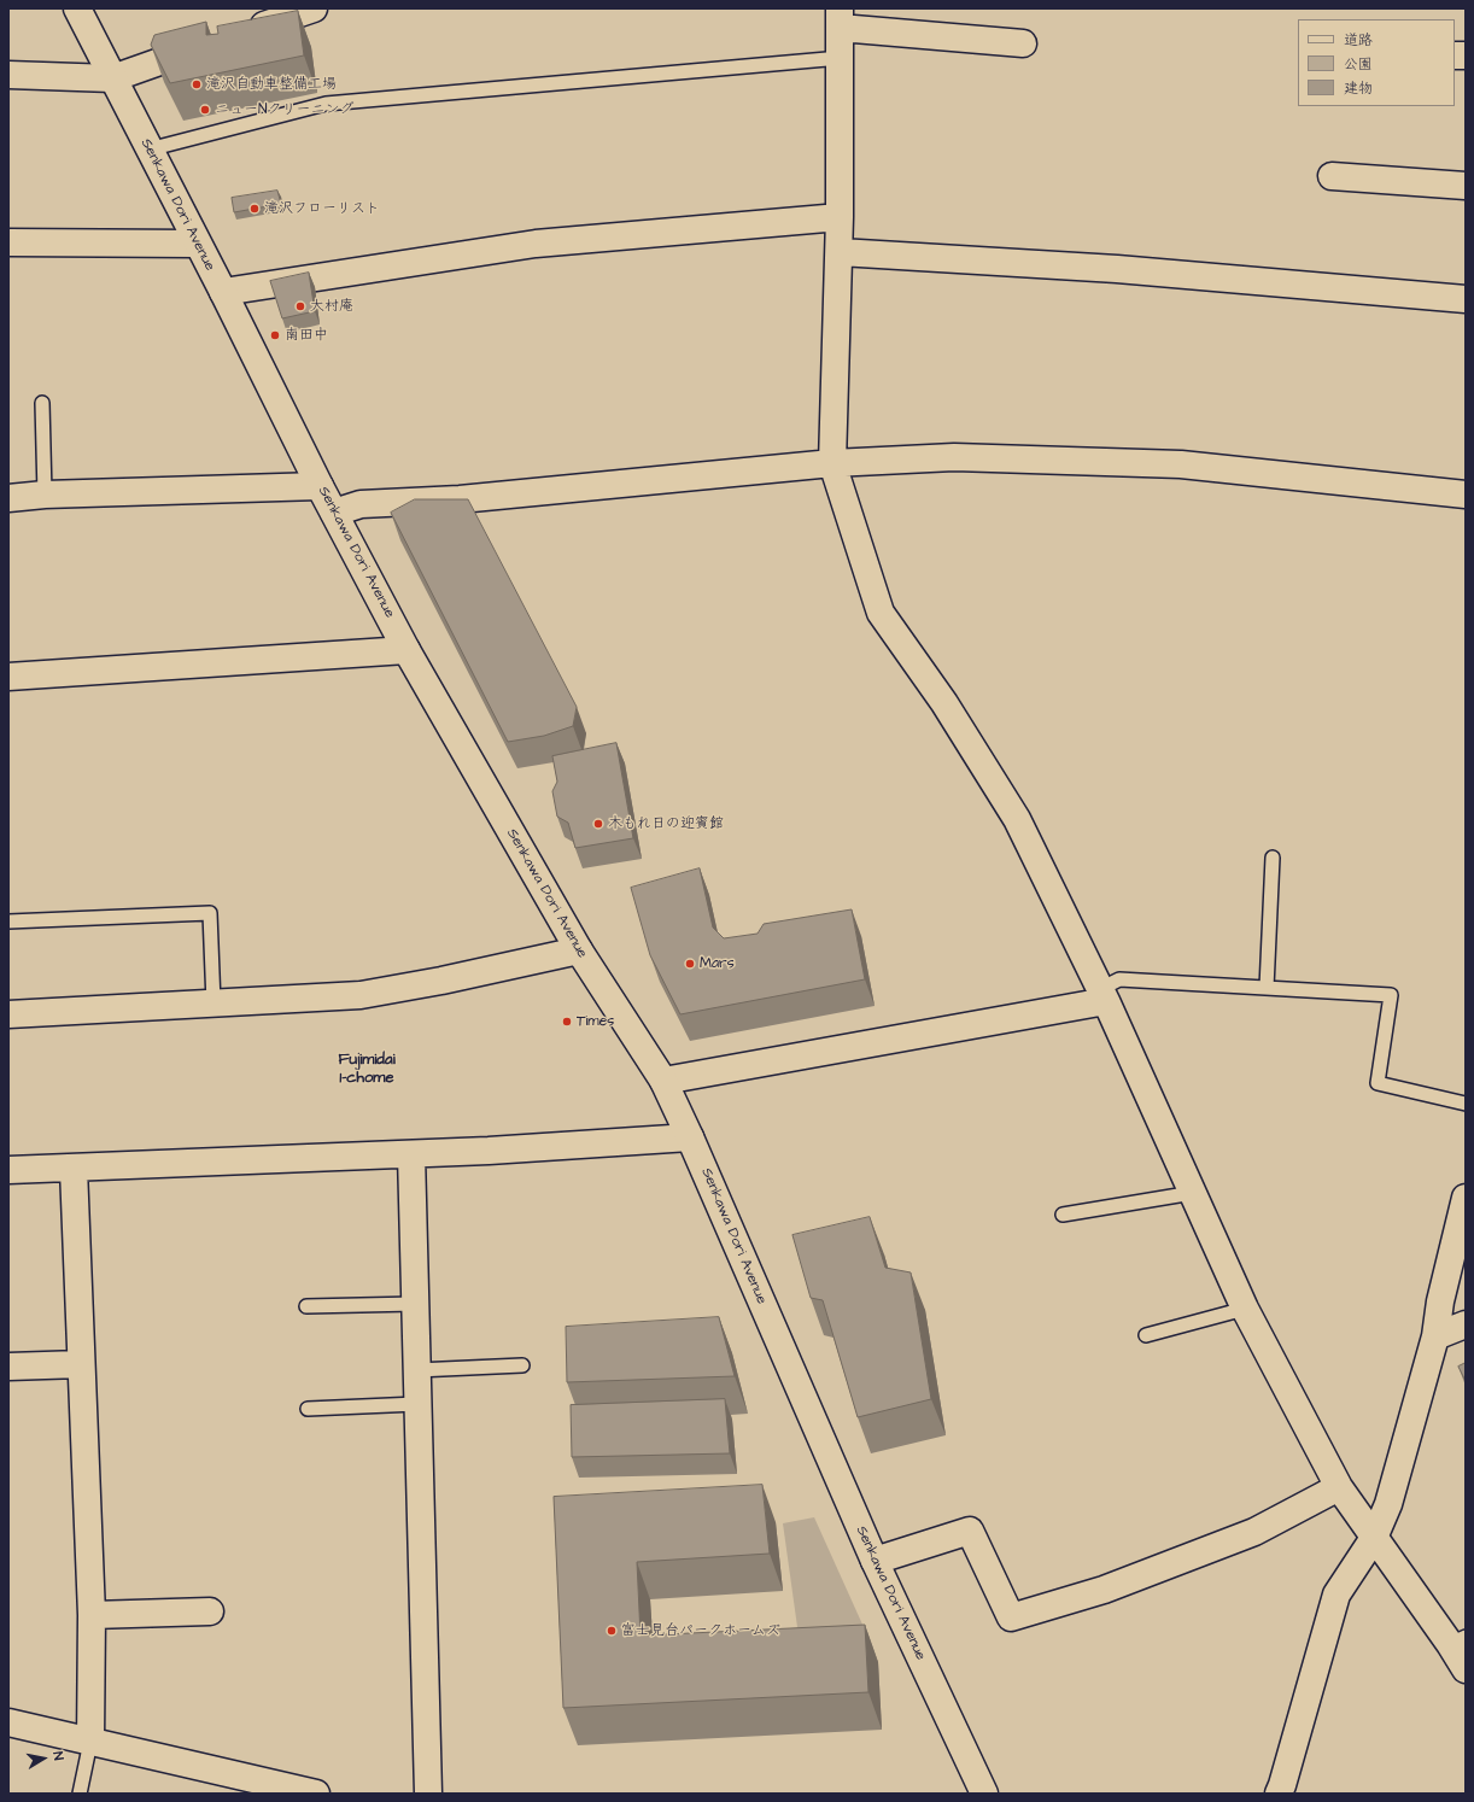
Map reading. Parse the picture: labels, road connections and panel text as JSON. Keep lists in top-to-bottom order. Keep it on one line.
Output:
{"streets":{"street":["Senkawa Dori Avenue"]},"districts":["Fujimidai 1-chome"],"places":["滝沢自動車整備工場","ニューNクリーニング","滝沢フローリスト","大村庵","南田中","木もれ日の迎賓館","Mars","Times","富士見台パークホームズ"],"legend":["道路","公園","建物"],"north":"right"}
